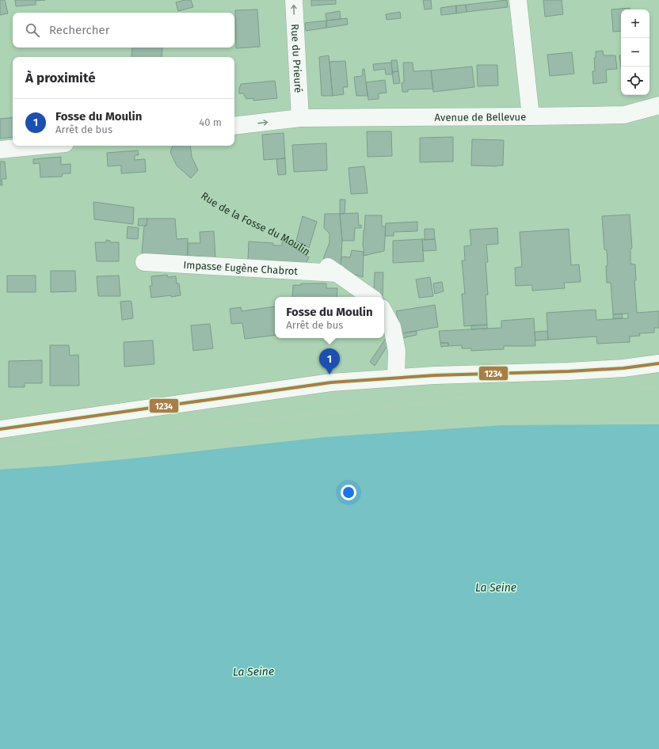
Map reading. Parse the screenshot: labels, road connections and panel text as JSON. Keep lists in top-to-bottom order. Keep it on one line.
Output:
{"streets":{"street":["Rue du Prieuré","Avenue de Bellevue","Impasse Eugène Chabrot"],"path":["Rue de la Fosse du Moulin"]},"crossings":[["Rue du Prieuré","Avenue de Bellevue"],["Rue de la Fosse du Moulin","Impasse Eugène Chabrot"]],"one_way":["Rue du Prieuré"],"water":["La Seine"],"lines":["transit line 1234"],"page":{"map_buttons":["+","−"],"search":"Rechercher","heading":"À proximité","list":[{"mark":"1","name":"Fosse du Moulin","note":"Arrêt de bus","value":"40 m"}],"popup":["Fosse du Moulin","Arrêt de bus"],"pins":"1"}}
